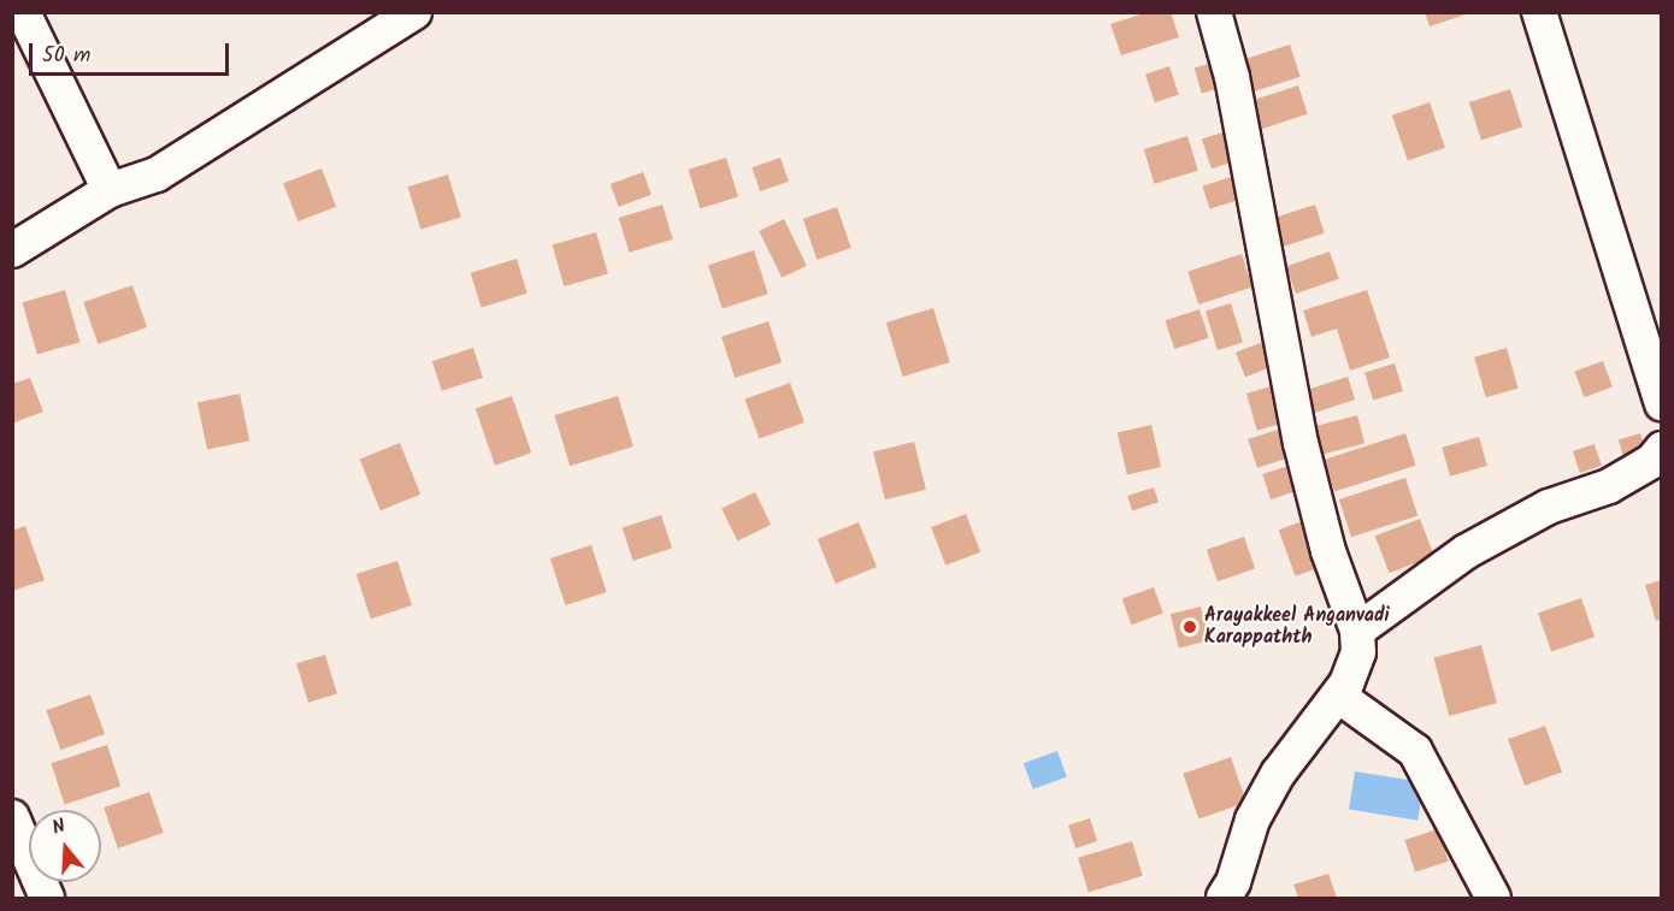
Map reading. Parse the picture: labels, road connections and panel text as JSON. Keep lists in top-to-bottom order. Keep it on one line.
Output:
{"places":["Arayakkeel Anganvadi Karappathth"],"scale_bar":"50 m","north":"top"}
